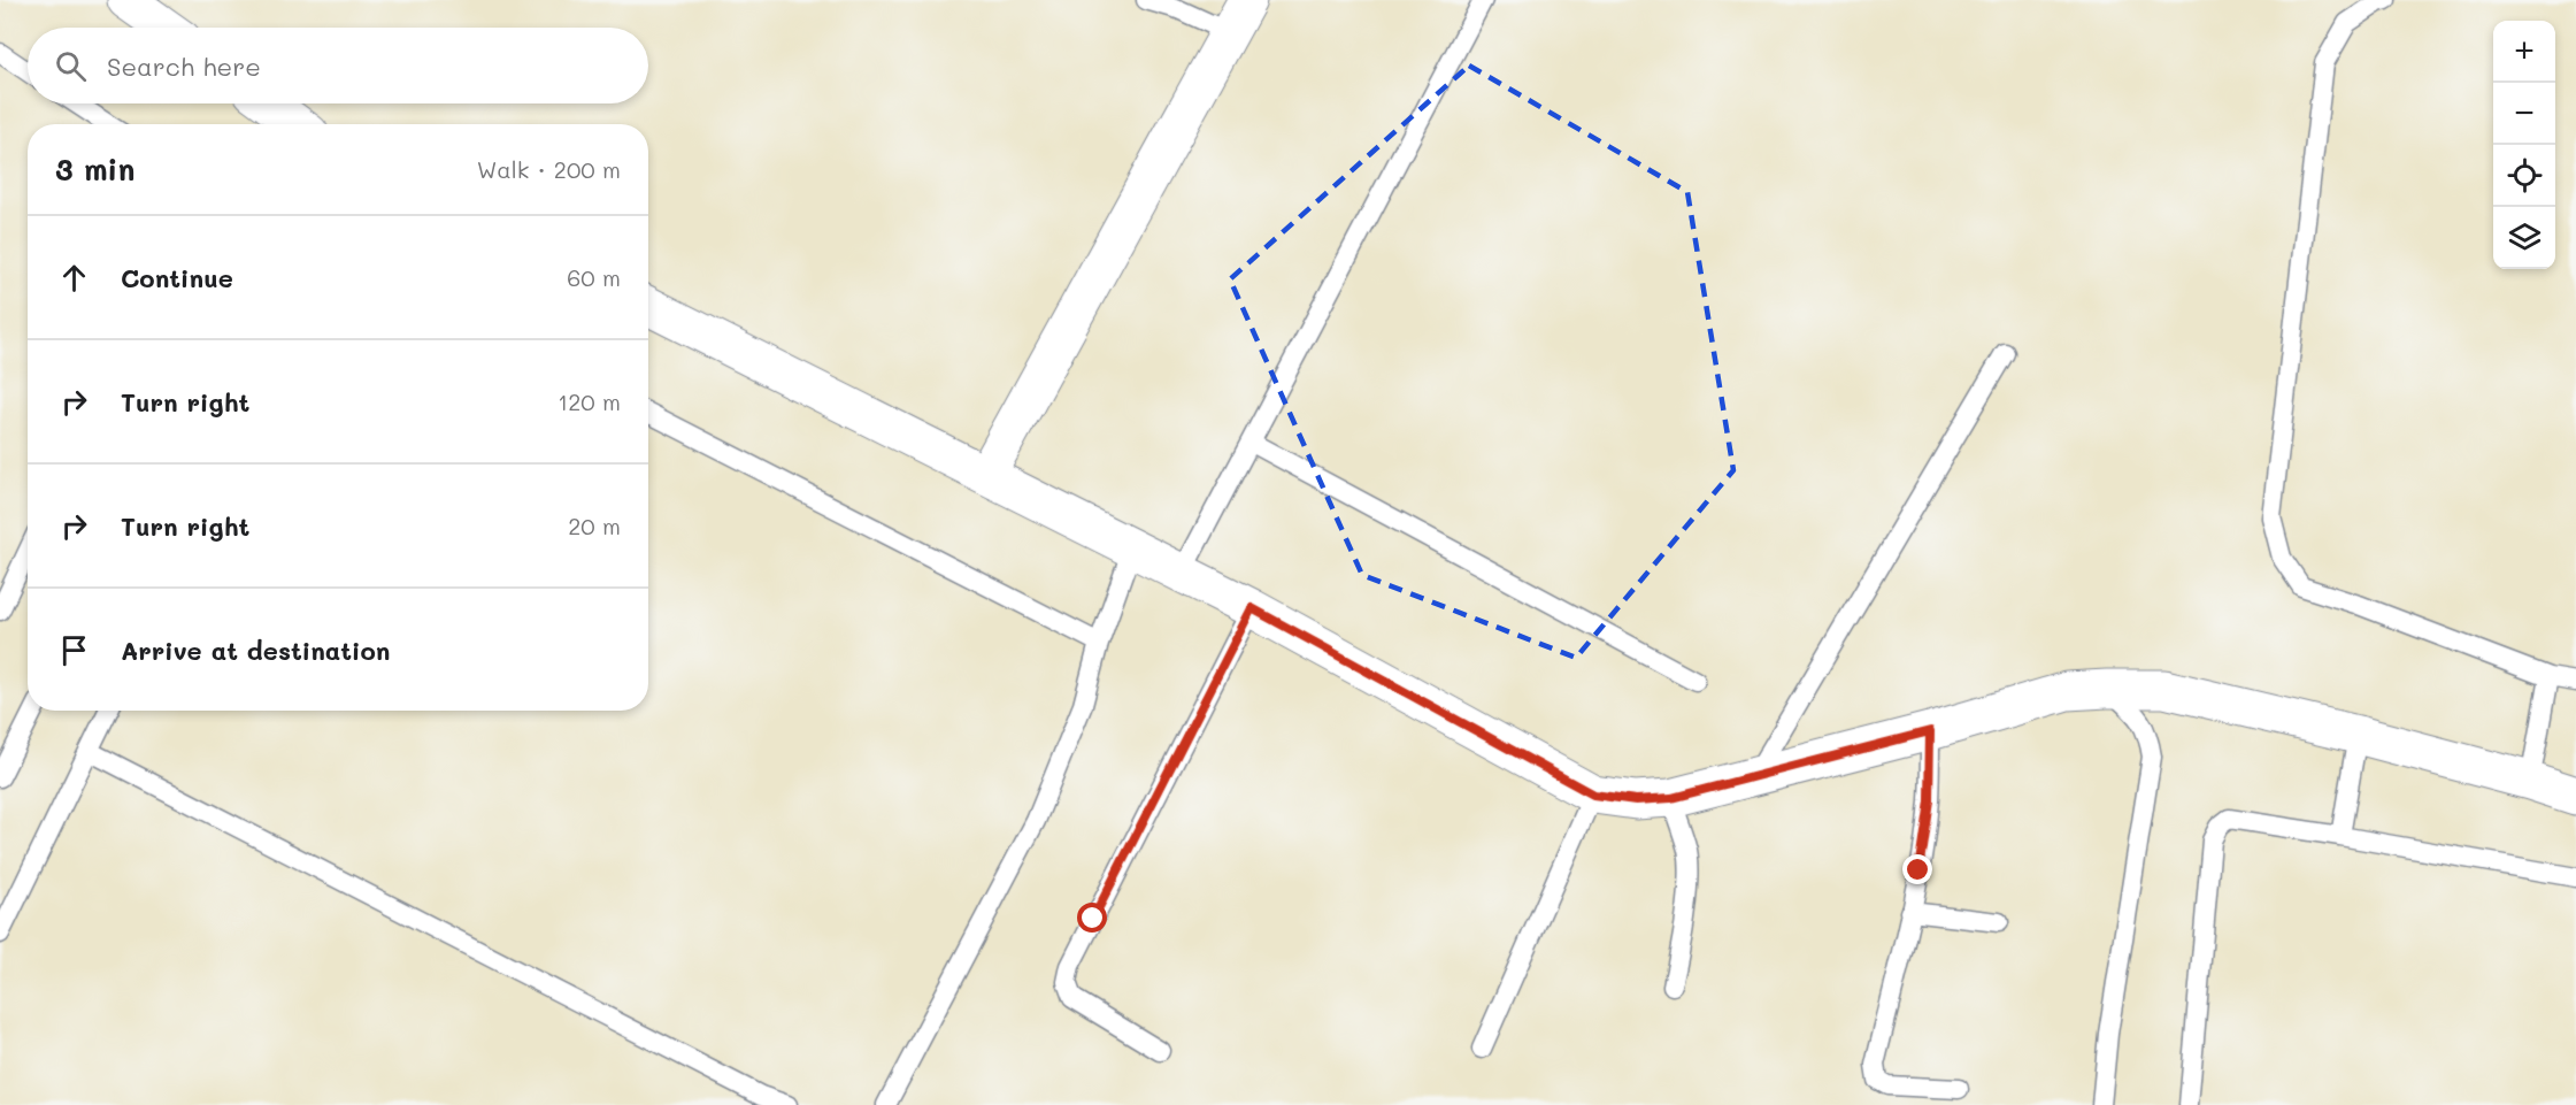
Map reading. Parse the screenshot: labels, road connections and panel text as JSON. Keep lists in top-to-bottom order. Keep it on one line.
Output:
{"page":{"map_buttons":["+","−"],"search":"Search here","heading":["3 min","Walk · 200 m"],"list":[["Continue","60 m"],["Turn right","120 m"],["Turn right","20 m"],"Arrive at destination"]}}
